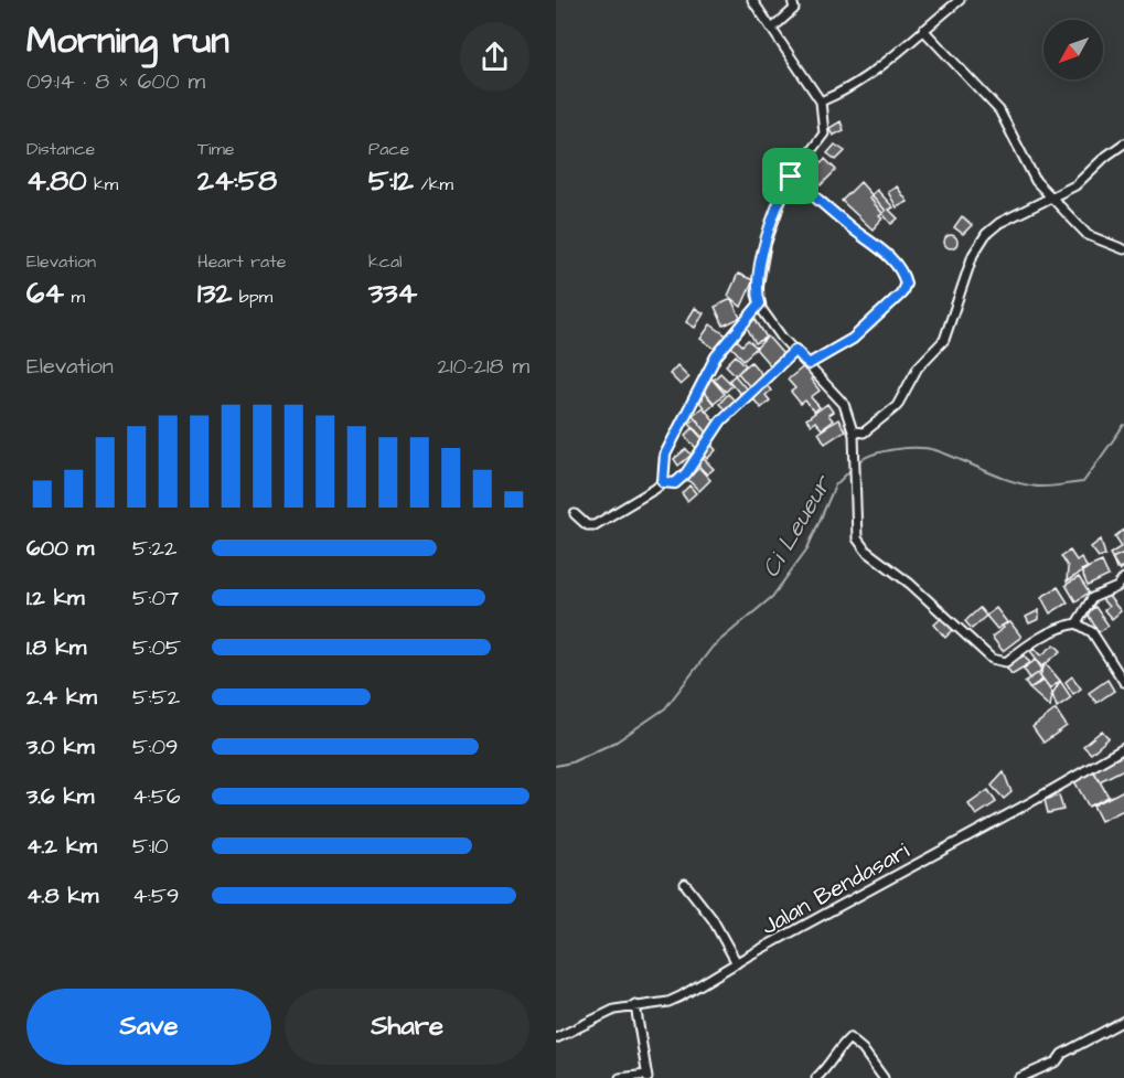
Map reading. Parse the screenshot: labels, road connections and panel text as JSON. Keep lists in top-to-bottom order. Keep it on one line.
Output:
{"streets":{"street":["Jalan Bendasari"]},"water":["Ci Leueur"],"north":"bottom left","page":{"heading":["Morning run","09:14 · 8 × 600 m"],"stats":[["Distance","4.80 km"],["Time","24:58"],["Pace","5:12 /km"],["Elevation","64 m"],["Heart rate","132 bpm"],["kcal","334"]],"chart":["Elevation","210–218 m"],"list":[{"name":"600 m","note":"5:22"},{"name":"1.2 km","note":"5:07"},{"name":"1.8 km","note":"5:05"},{"name":"2.4 km","note":"5:52"},{"name":"3.0 km","note":"5:09"},{"name":"3.6 km","note":"4:56"},{"name":"4.2 km","note":"5:10"},{"name":"4.8 km","note":"4:59"}],"buttons":["Save","Share"]}}
